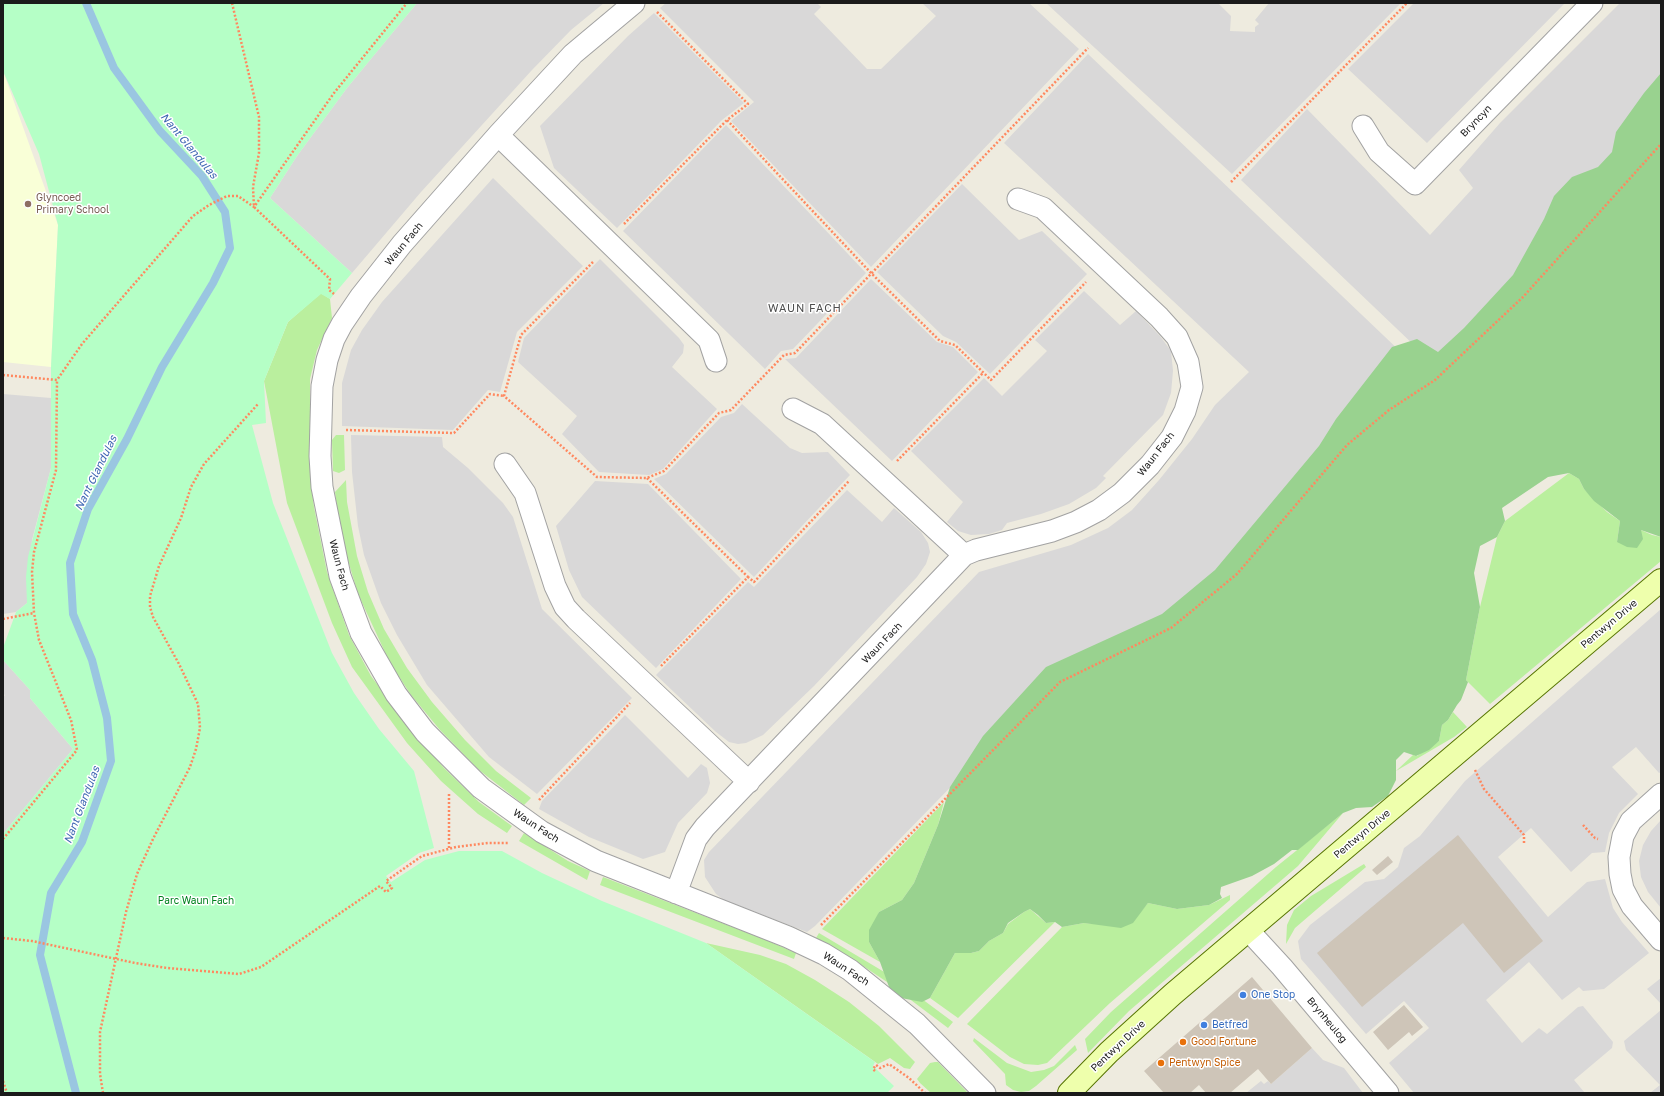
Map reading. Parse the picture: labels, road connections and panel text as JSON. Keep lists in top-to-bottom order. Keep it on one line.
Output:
{"streets":{"street":["Bryncyn","Waun Fach","Pentwyn Drive","Brynheulog"]},"crossings":[["Pentwyn Drive","Brynheulog"]],"districts":["WAUN FACH"],"water":["Nant Glandulas"],"parks":["Parc Waun Fach"],"places":["Glyncoed Primary School","One Stop","Betfred","Good Fortune","Pentwyn Spice"]}
